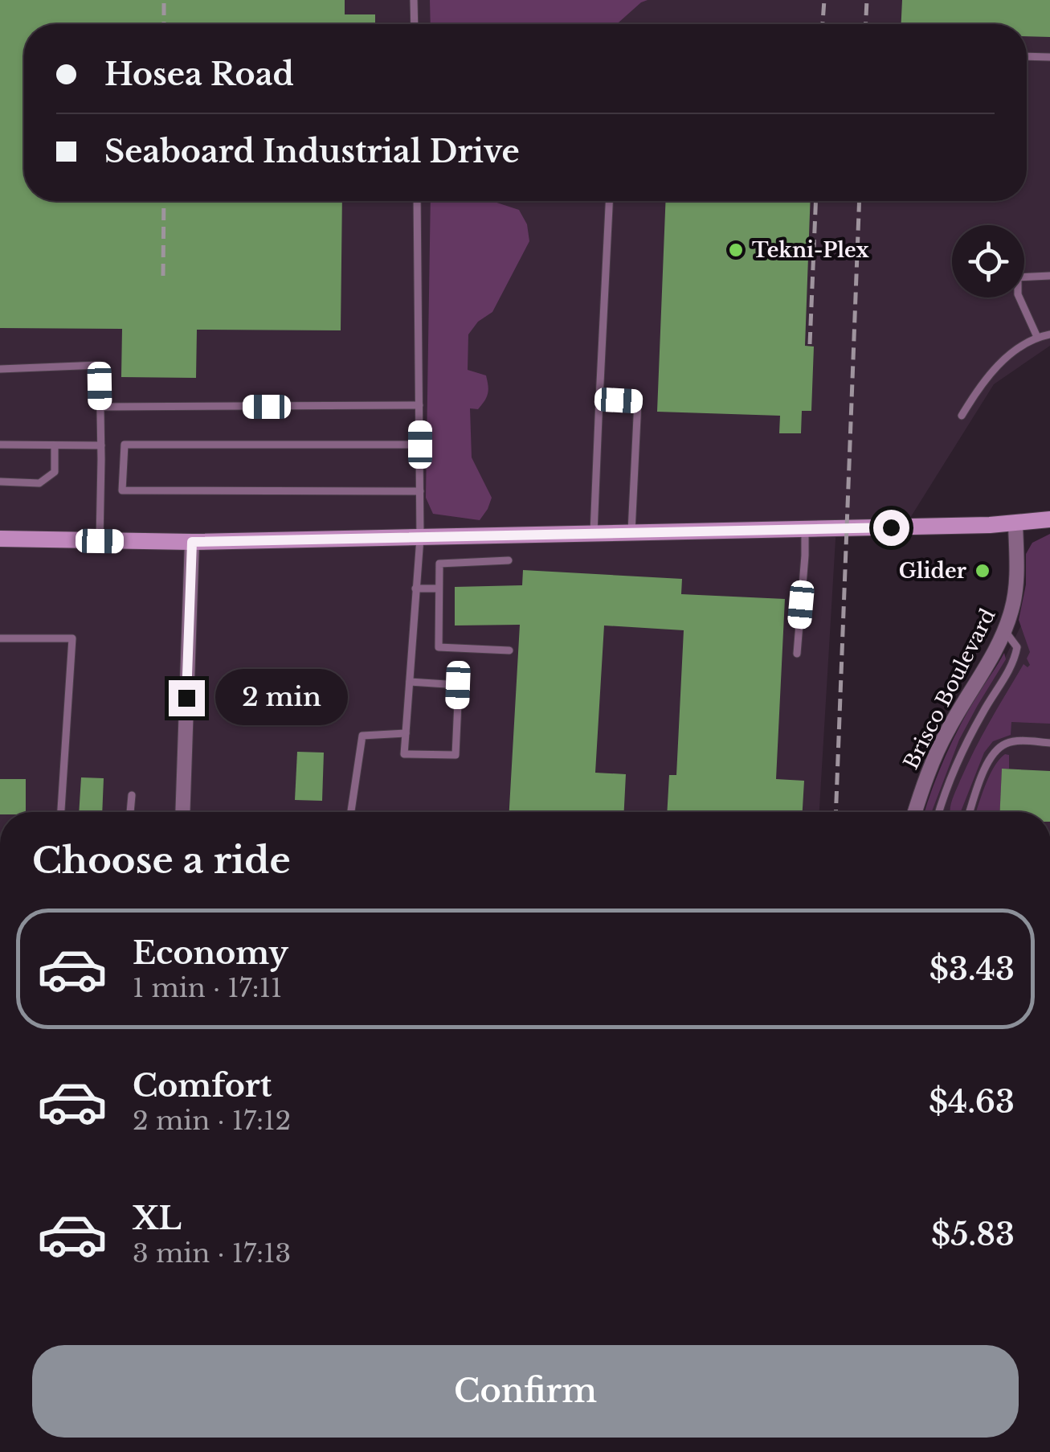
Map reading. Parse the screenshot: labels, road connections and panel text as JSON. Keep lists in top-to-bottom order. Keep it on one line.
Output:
{"streets":{"street":["Brisco Boulevard"]},"places":["Tekni-Plex","Glider"],"page":{"banner":["Hosea Road","Seaboard Industrial Drive"],"bubble":"2 min","heading":"Choose a ride","list":[{"name":"Economy","note":"1 min · 17:11","value":"$3.43"},{"name":"Comfort","note":"2 min · 17:12","value":"$4.63"},{"name":"XL","note":"3 min · 17:13","value":"$5.83"}],"buttons":"Confirm"}}
